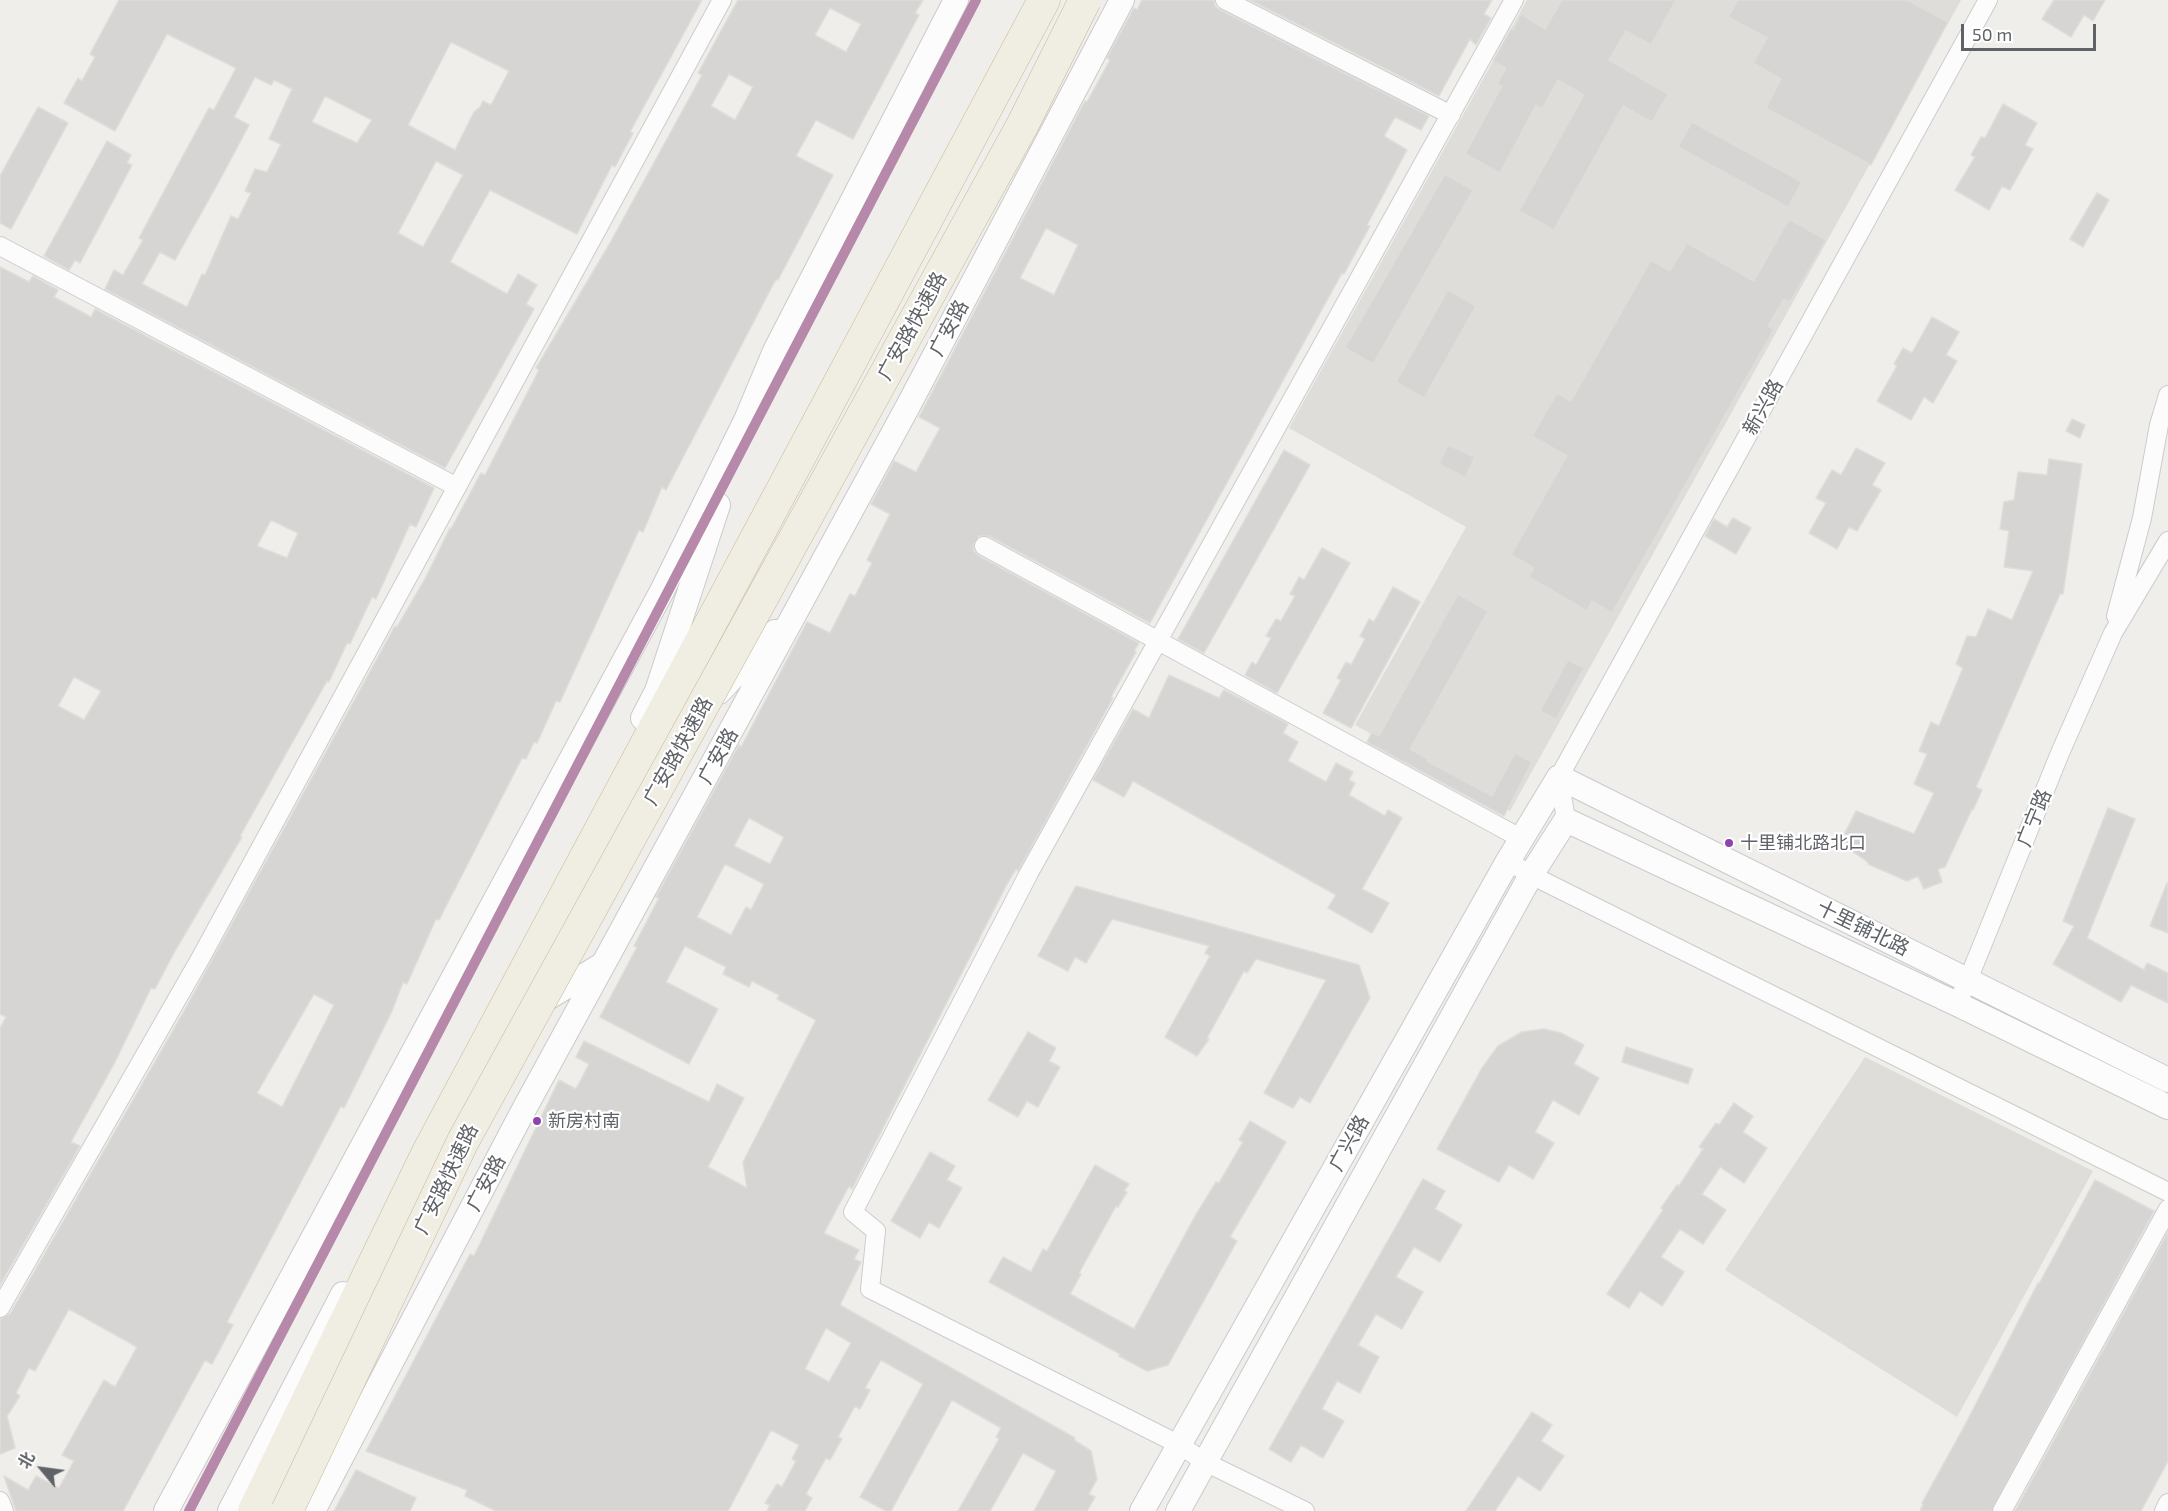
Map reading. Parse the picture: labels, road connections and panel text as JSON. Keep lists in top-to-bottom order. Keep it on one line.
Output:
{"streets":{"highway":["广安路快速路"],"main road":["广安路","十里铺北路","广兴路"],"street":["新兴路","广宁路"]},"crossings":[["新兴路","十里铺北路"],["新兴路","广兴路"],["广宁路","十里铺北路"],["十里铺北路","广兴路"]],"places":["十里铺北路北口","新房村南"],"scale_bar":"50 m","north":"top left"}
